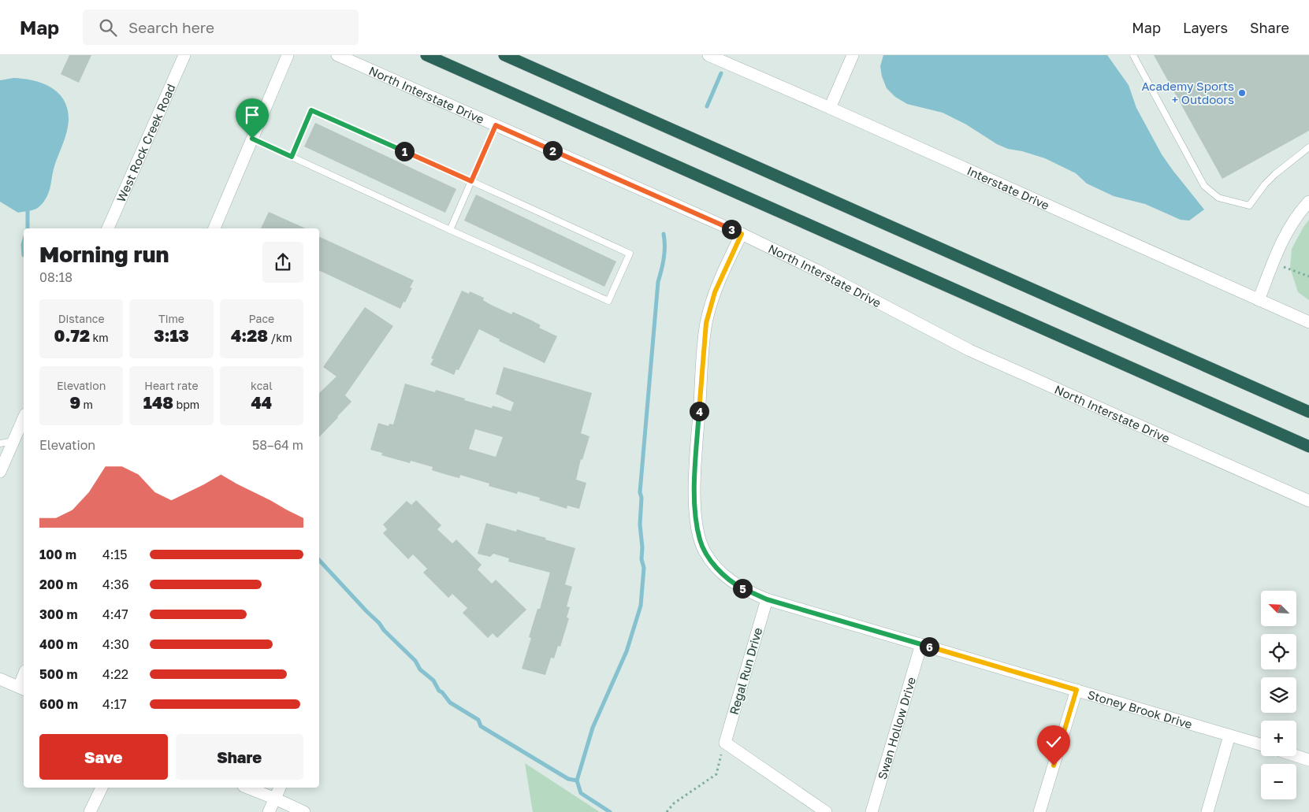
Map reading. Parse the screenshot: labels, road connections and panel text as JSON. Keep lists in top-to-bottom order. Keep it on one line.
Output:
{"streets":{"street":["North Interstate Drive","West Rock Creek Road","Interstate Drive","Regal Run Drive","Stoney Brook Drive","Swan Hollow Drive"]},"crossings":[["North Interstate Drive","Stoney Brook Drive"],["Regal Run Drive","Stoney Brook Drive"],["Stoney Brook Drive","Swan Hollow Drive"]],"places":["Academy Sports + Outdoors"],"north":"top left","page":{"header":"Map","search":"Search here","nav":["Map","Layers","Share"],"pins":["2","1","3","4","5","6"],"heading":["Morning run","08:18"],"stats":[["Distance","0.72 km"],["Time","3:13"],["Pace","4:28 /km"],["Elevation","9 m"],["Heart rate","148 bpm"],["kcal","44"]],"chart":["Elevation","58–64 m"],"list":[{"name":"100 m","note":"4:15"},{"name":"200 m","note":"4:36"},{"name":"300 m","note":"4:47"},{"name":"400 m","note":"4:30"},{"name":"500 m","note":"4:22"},{"name":"600 m","note":"4:17"}],"map_buttons":["+","−"],"buttons":["Save","Share"]}}
